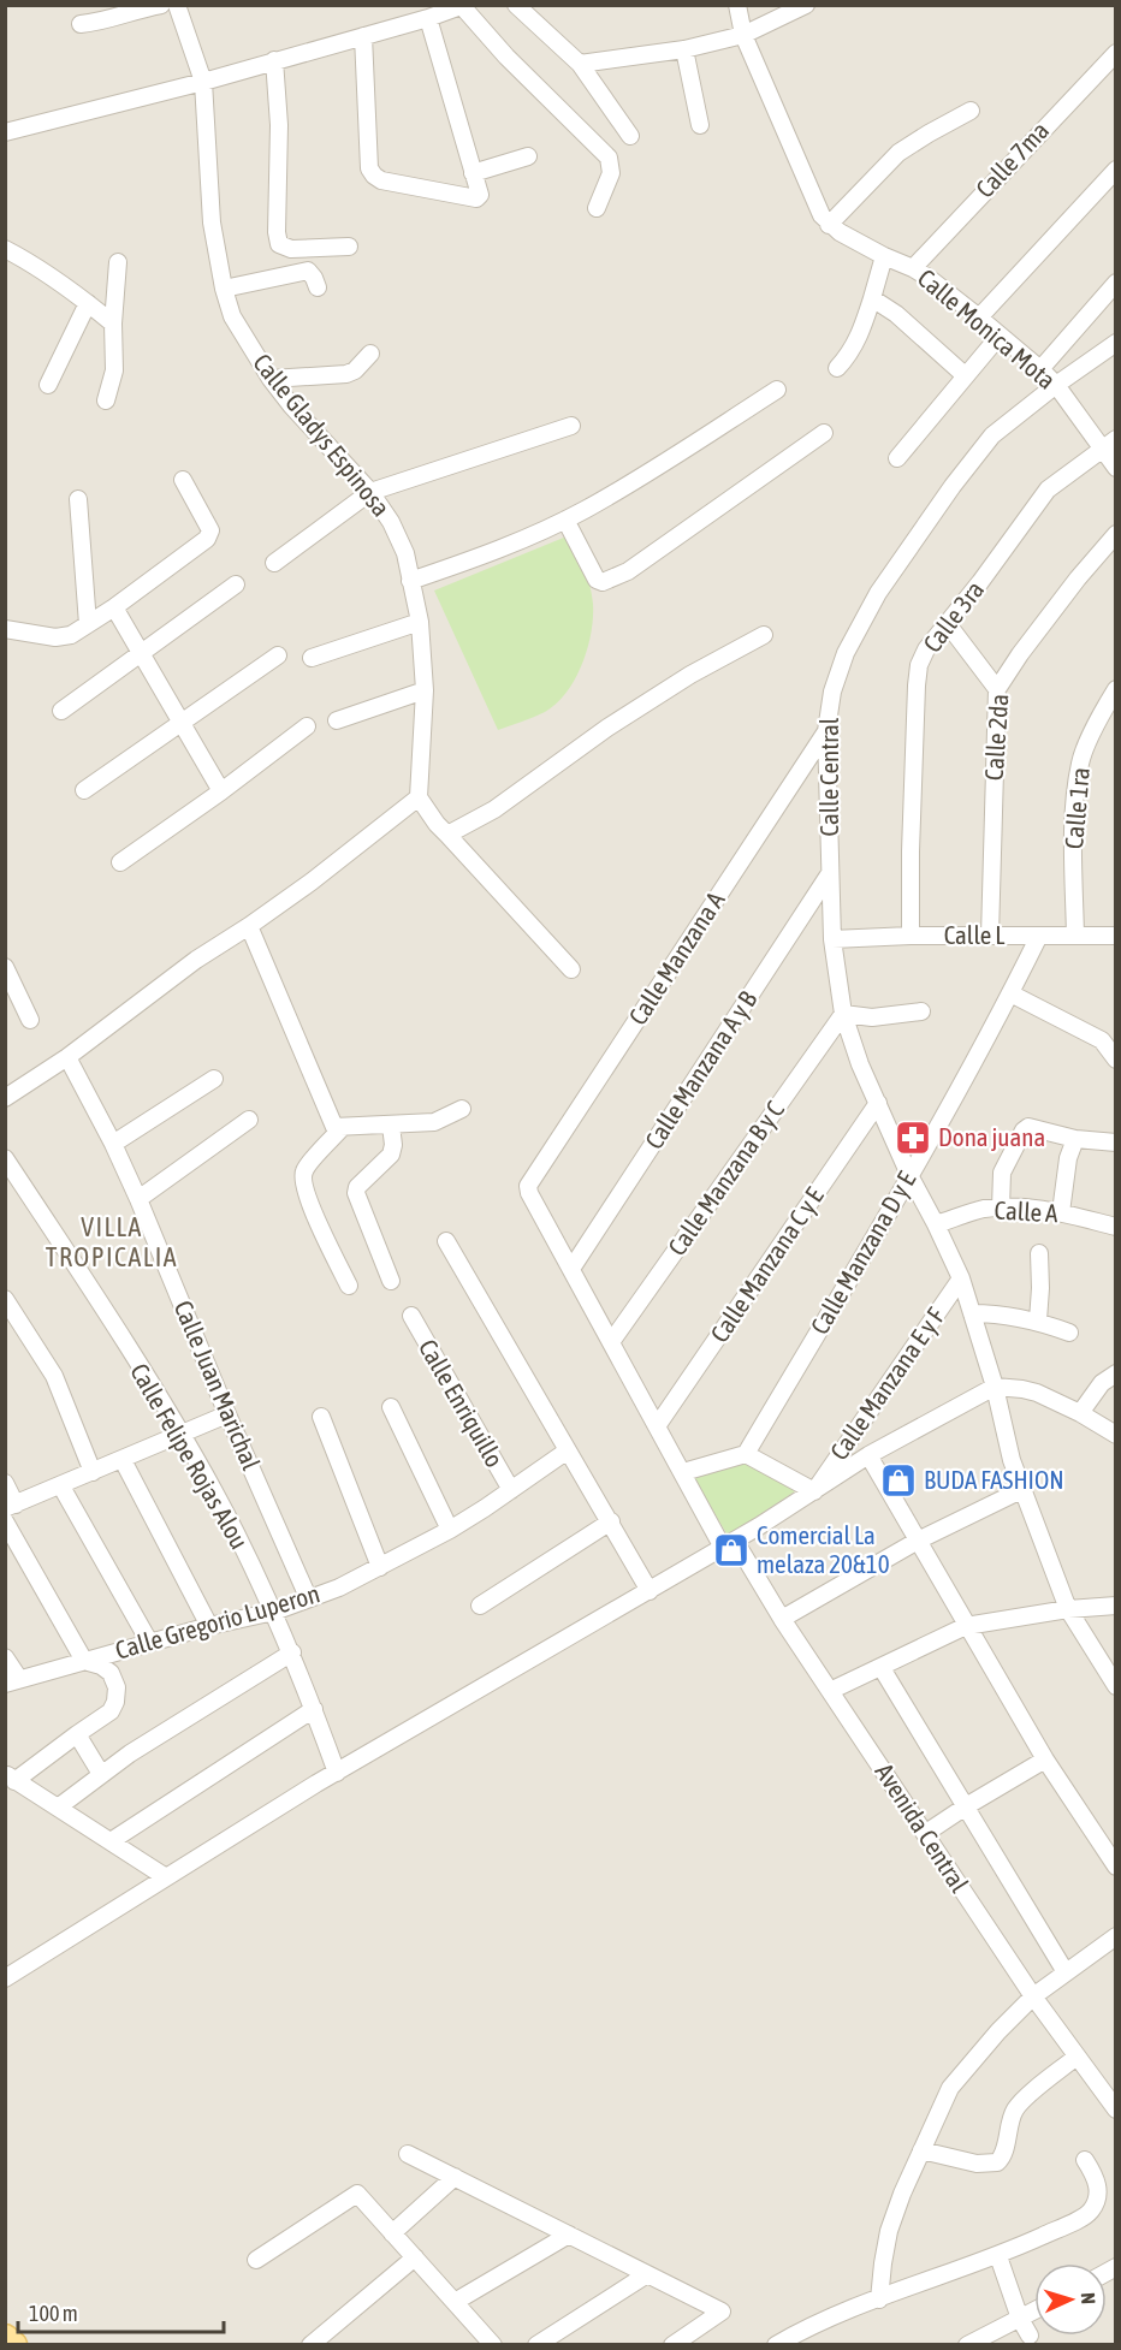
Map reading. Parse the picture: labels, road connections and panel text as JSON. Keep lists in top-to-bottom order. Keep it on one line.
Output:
{"streets":{"street":["Calle 7ma","Calle Monica Mota","Calle Gladys Espinosa","Calle 3ra","Calle 2da","Calle Central","Calle 1ra","Calle L","Calle Manzana A","Calle Manzana A y B","Calle Manzana B y C","Calle A","Calle Manzana D y E","Calle Manzana C y E","Calle Manzana E y F","Calle Juan Marichal","Calle Enriquillo","Calle Felipe Rojas Alou","Calle Gregorio Luperon","Avenida Central"]},"crossings":[["Calle 7ma","Calle Monica Mota"],["Calle Monica Mota","Calle 3ra"],["Calle Monica Mota","Calle Central"],["Calle 3ra","Calle L"],["Calle 2da","Calle L"],["Calle Central","Calle L"],["Calle Central","Calle Manzana A"],["Calle Central","Calle Manzana A y B"],["Calle Central","Calle Manzana B y C"],["Calle Central","Calle A"],["Calle Central","Calle Manzana D y E"],["Calle Central","Calle Manzana C y E"],["Calle Central","Calle Manzana E y F"],["Calle 1ra","Calle L"],["Calle L","Calle Manzana D y E"],["Calle Manzana A","Avenida Central"],["Calle Manzana A y B","Avenida Central"],["Calle Manzana B y C","Avenida Central"],["Calle Manzana C y E","Avenida Central"],["Calle Juan Marichal","Calle Gregorio Luperon"],["Calle Enriquillo","Calle Gregorio Luperon"],["Calle Felipe Rojas Alou","Calle Gregorio Luperon"]],"districts":["VILLA TROPICALIA"],"places":{"pharmacy":["Dona juana"],"shop":["BUDA FASHION","Comercial La melaza 20&10"]},"scale_bar":"100 m","north":"right"}
